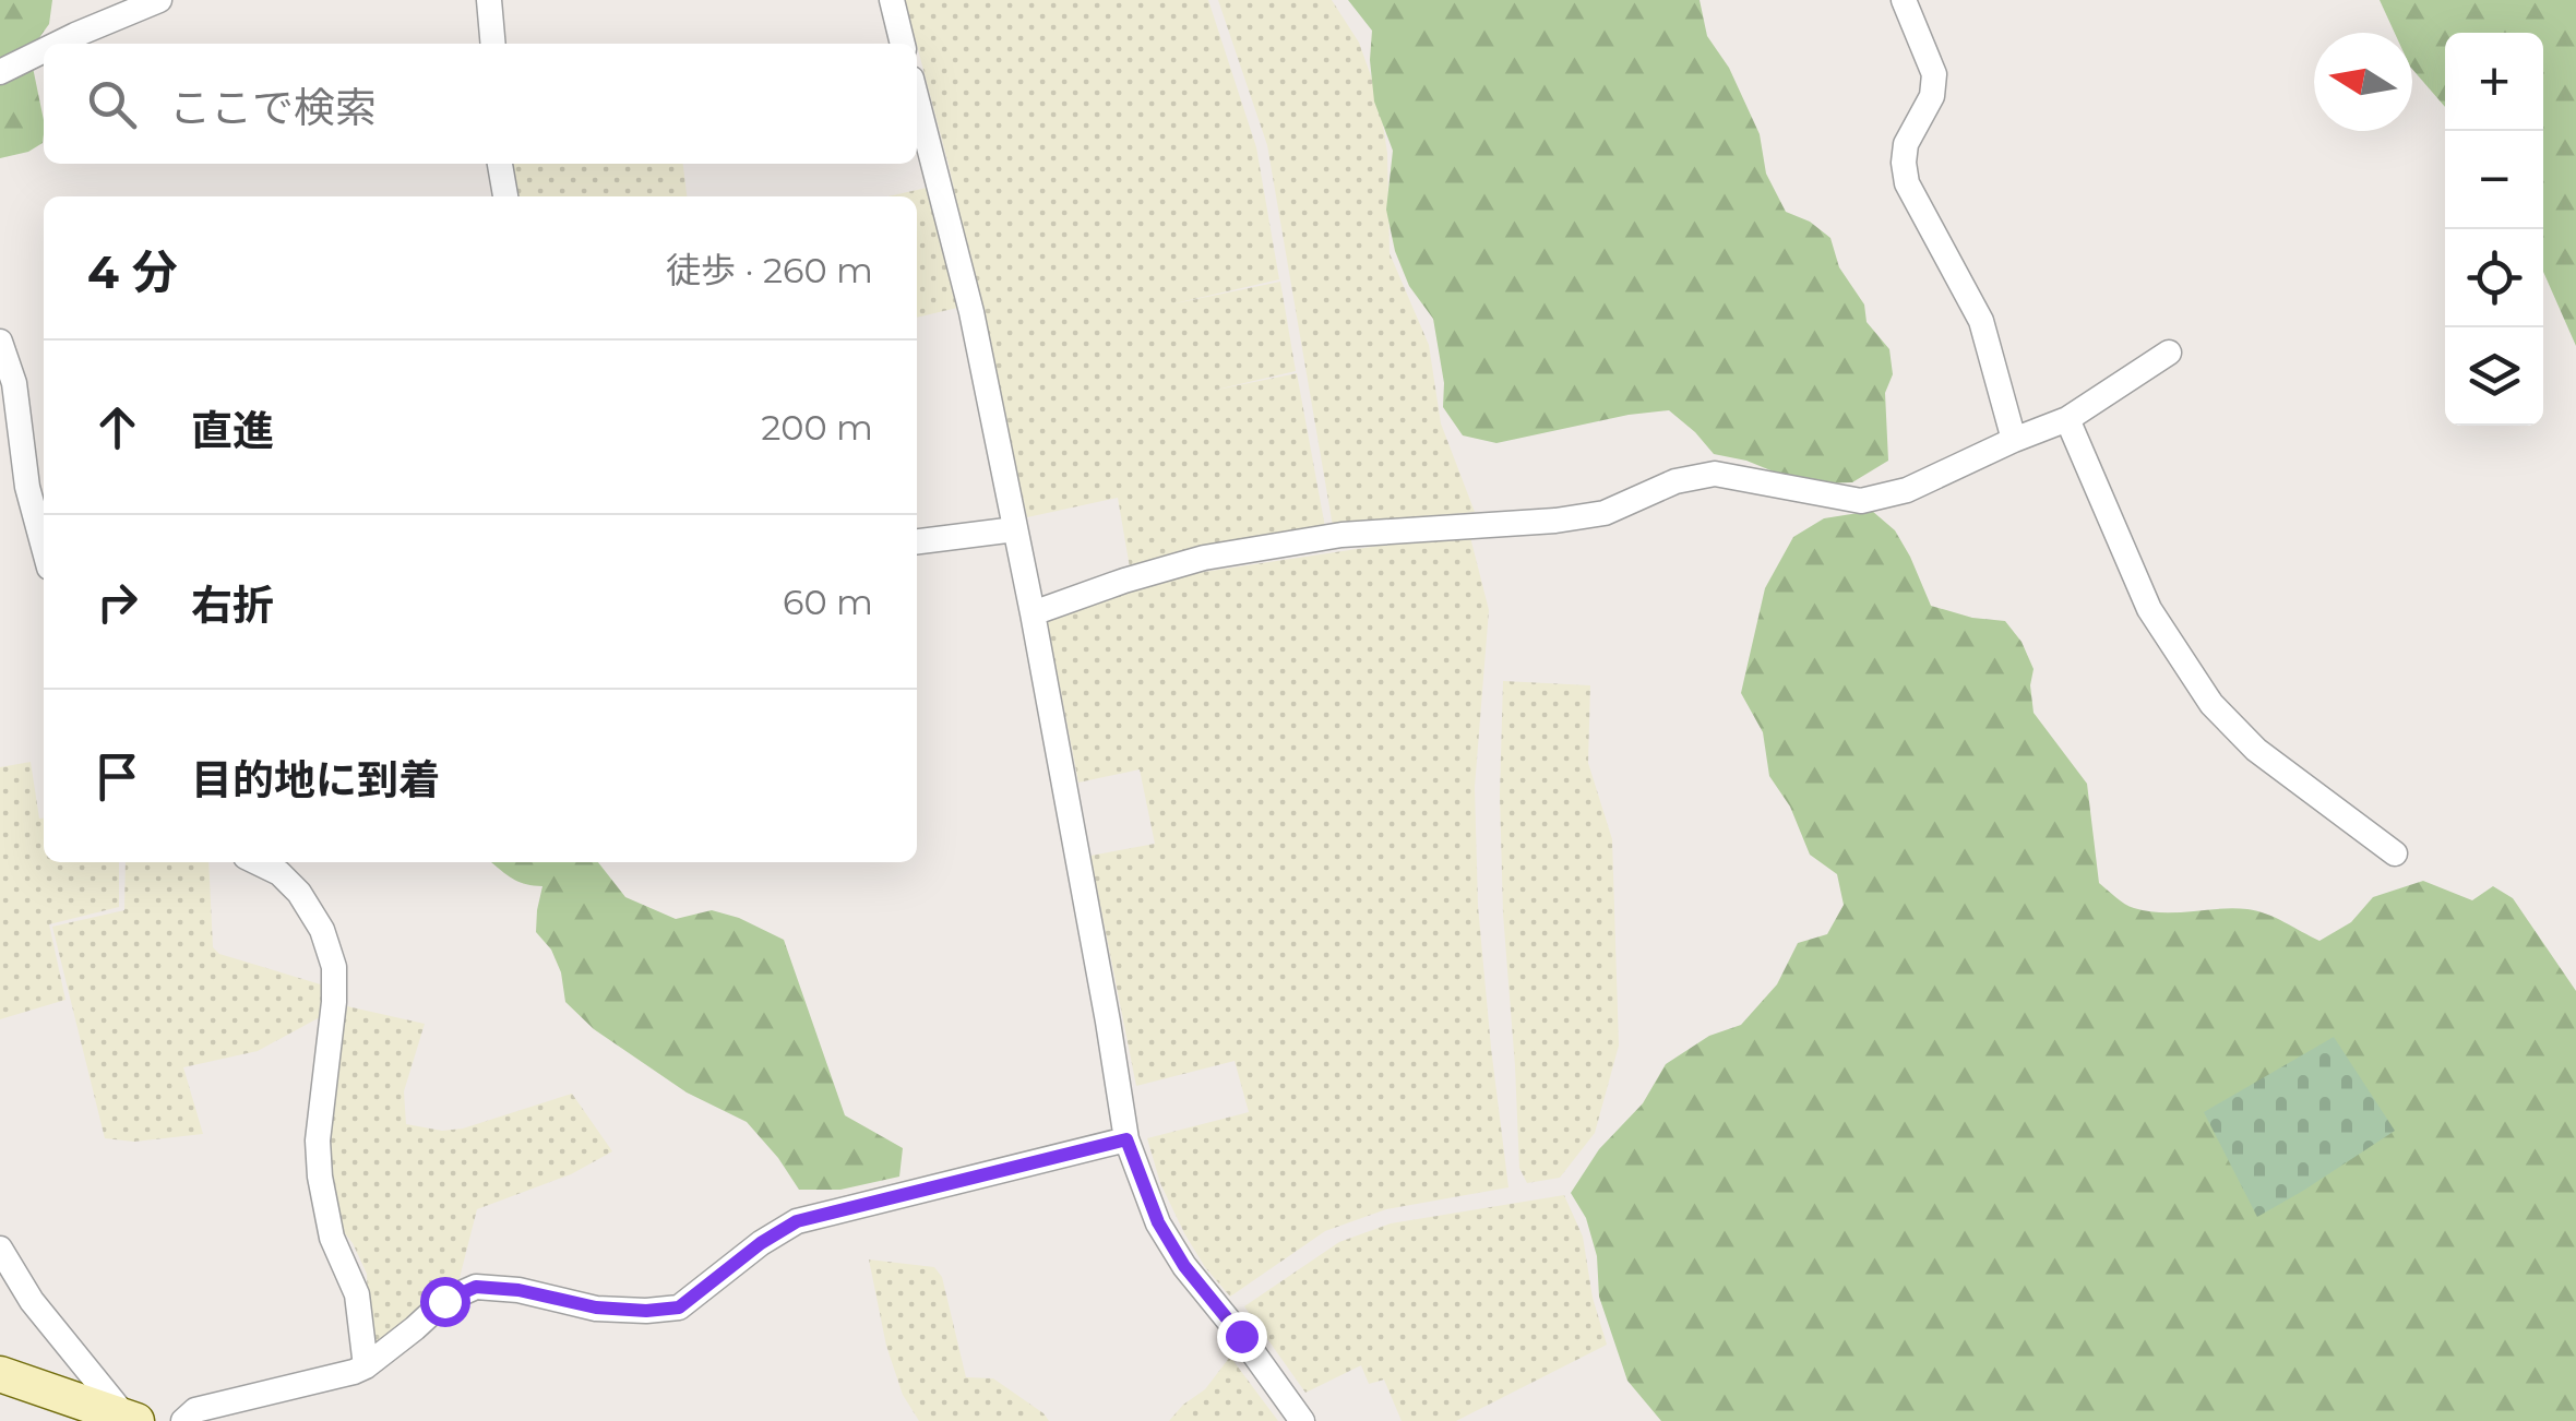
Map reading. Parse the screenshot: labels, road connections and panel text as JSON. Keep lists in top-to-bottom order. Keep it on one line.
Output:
{"north":"left","page":{"map_buttons":["+","−"],"search":"ここで検索","heading":["4 分","徒歩 · 260 m"],"list":[["直進","200 m"],["右折","60 m"],"目的地に到着"]}}
